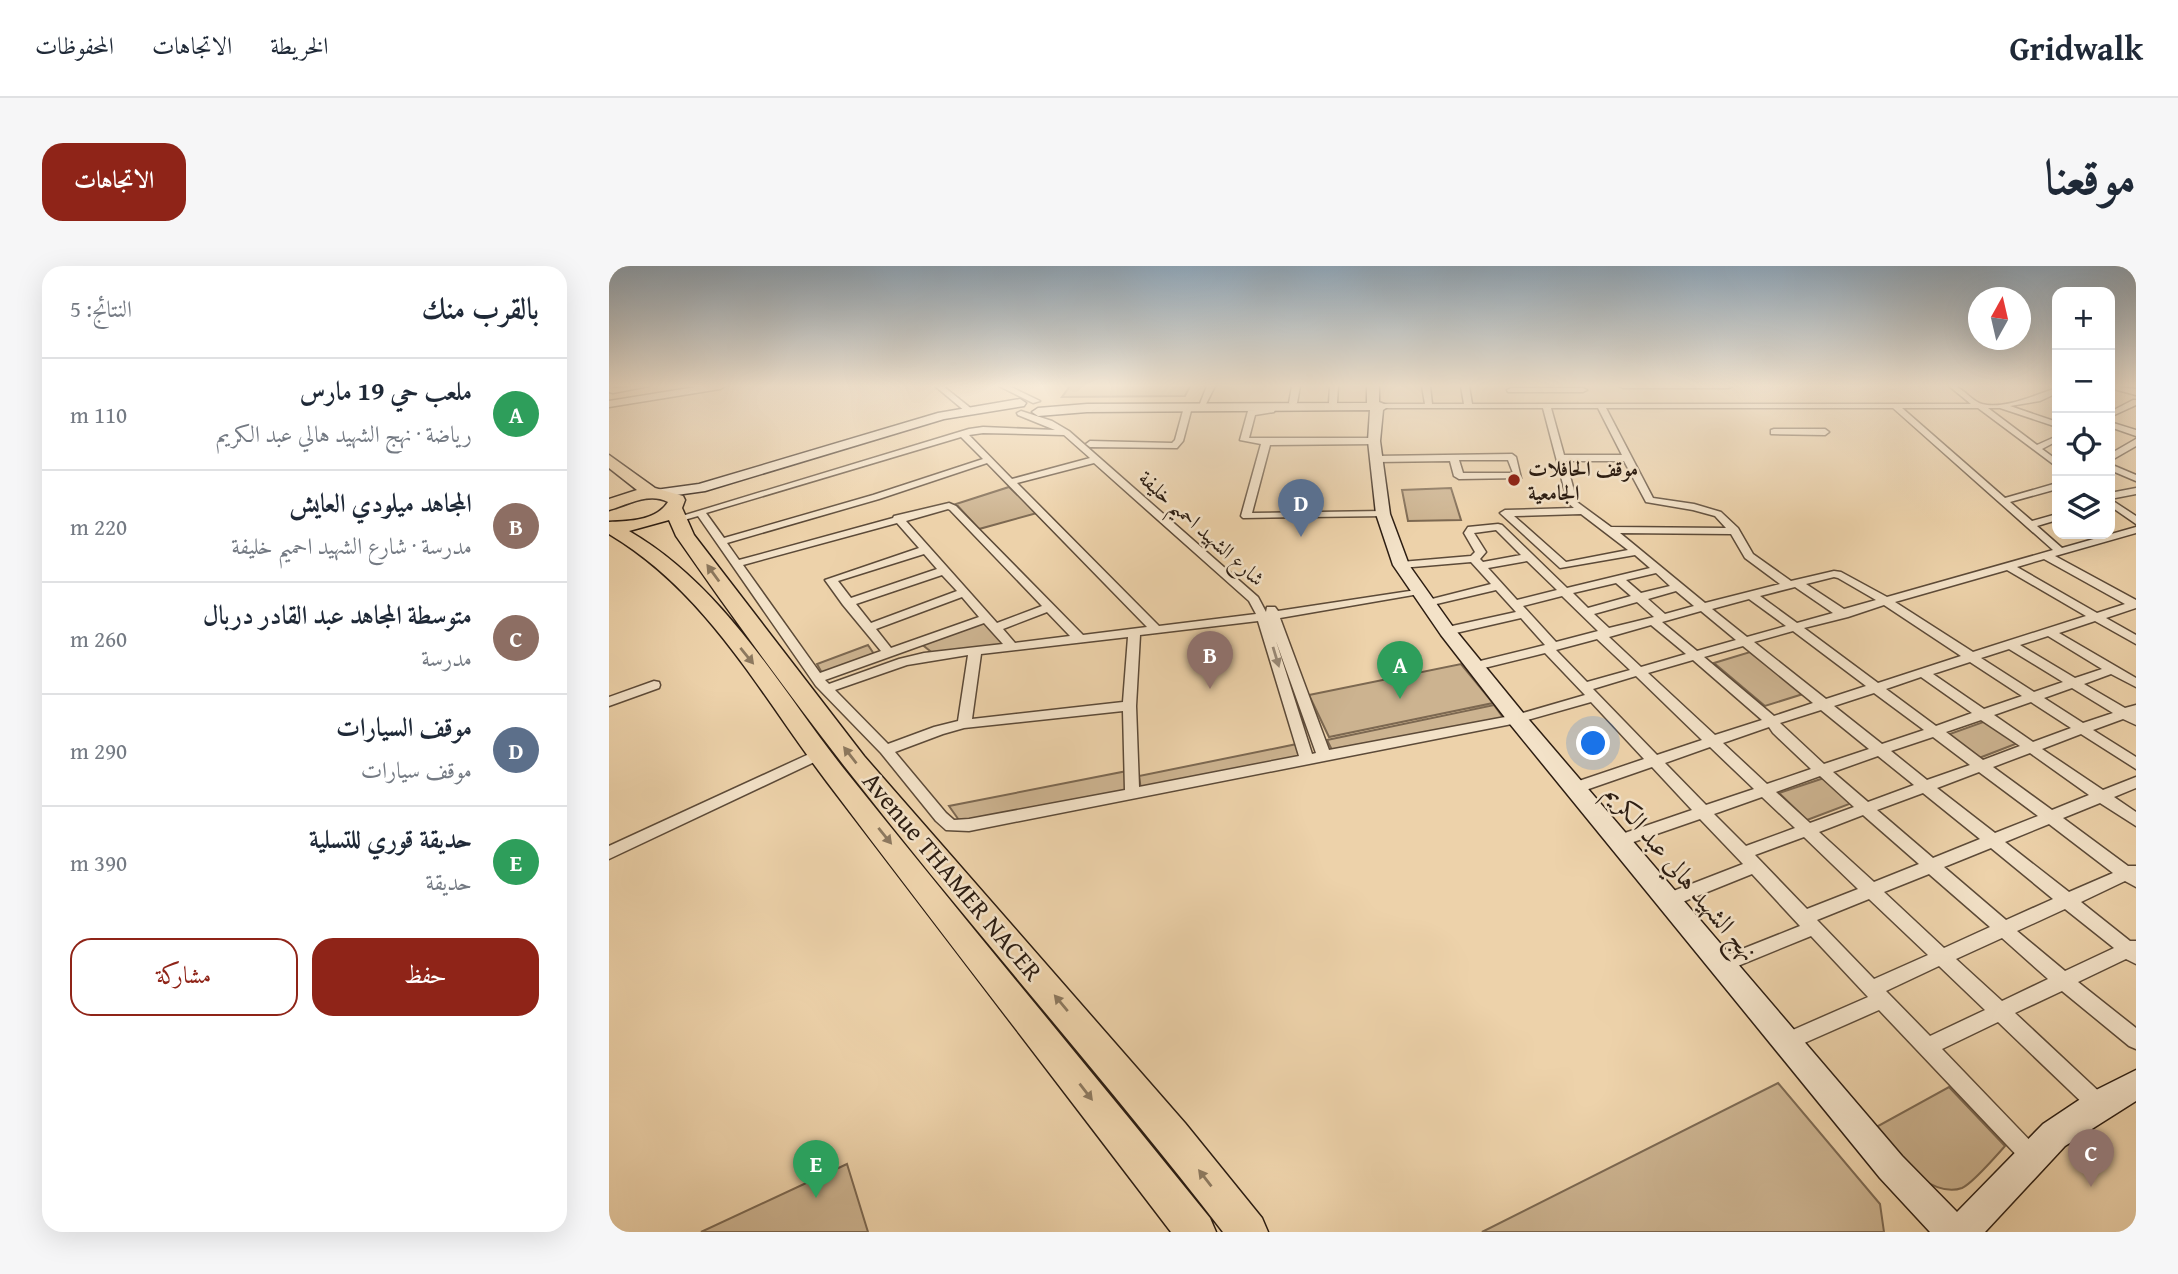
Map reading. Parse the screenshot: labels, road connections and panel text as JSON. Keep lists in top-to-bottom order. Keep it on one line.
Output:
{"streets":{"highway":["Avenue THAMER NACER"],"main road":["نهج الشهيد هالي عبد الكريم"],"street":["شارع الشهيد احميم خليفة"]},"places":["موقف الحافلات الجامعية"],"north":"top","page":{"header":"Gridwalk","nav":["الخريطة","الاتجاهات","المحفوظات"],"title":"موقعنا","buttons":["الاتجاهات",["حفظ","مشاركة"]],"heading":["بالقرب منك","النتائج: 5"],"map_buttons":["+","−"],"list":[{"mark":"A","name":"ملعب حي 19 مارس","note":"رياضة · نهج الشهيد هالي عبد الكريم","value":"110 m"},{"mark":"B","name":"المجاهد ميلودي العايش","note":"مدرسة · شارع الشهيد احميم خليفة","value":"220 m"},{"mark":"C","name":"متوسطة المجاهد عبد القادر دربال","note":"مدرسة","value":"260 m"},{"mark":"D","name":"موقف السيارات","note":"موقف سيارات","value":"290 m"},{"mark":"E","name":"حديقة قوري للتسلية","note":"حديقة","value":"390 m"}],"pins":["D","B","A","C","E"]}}
